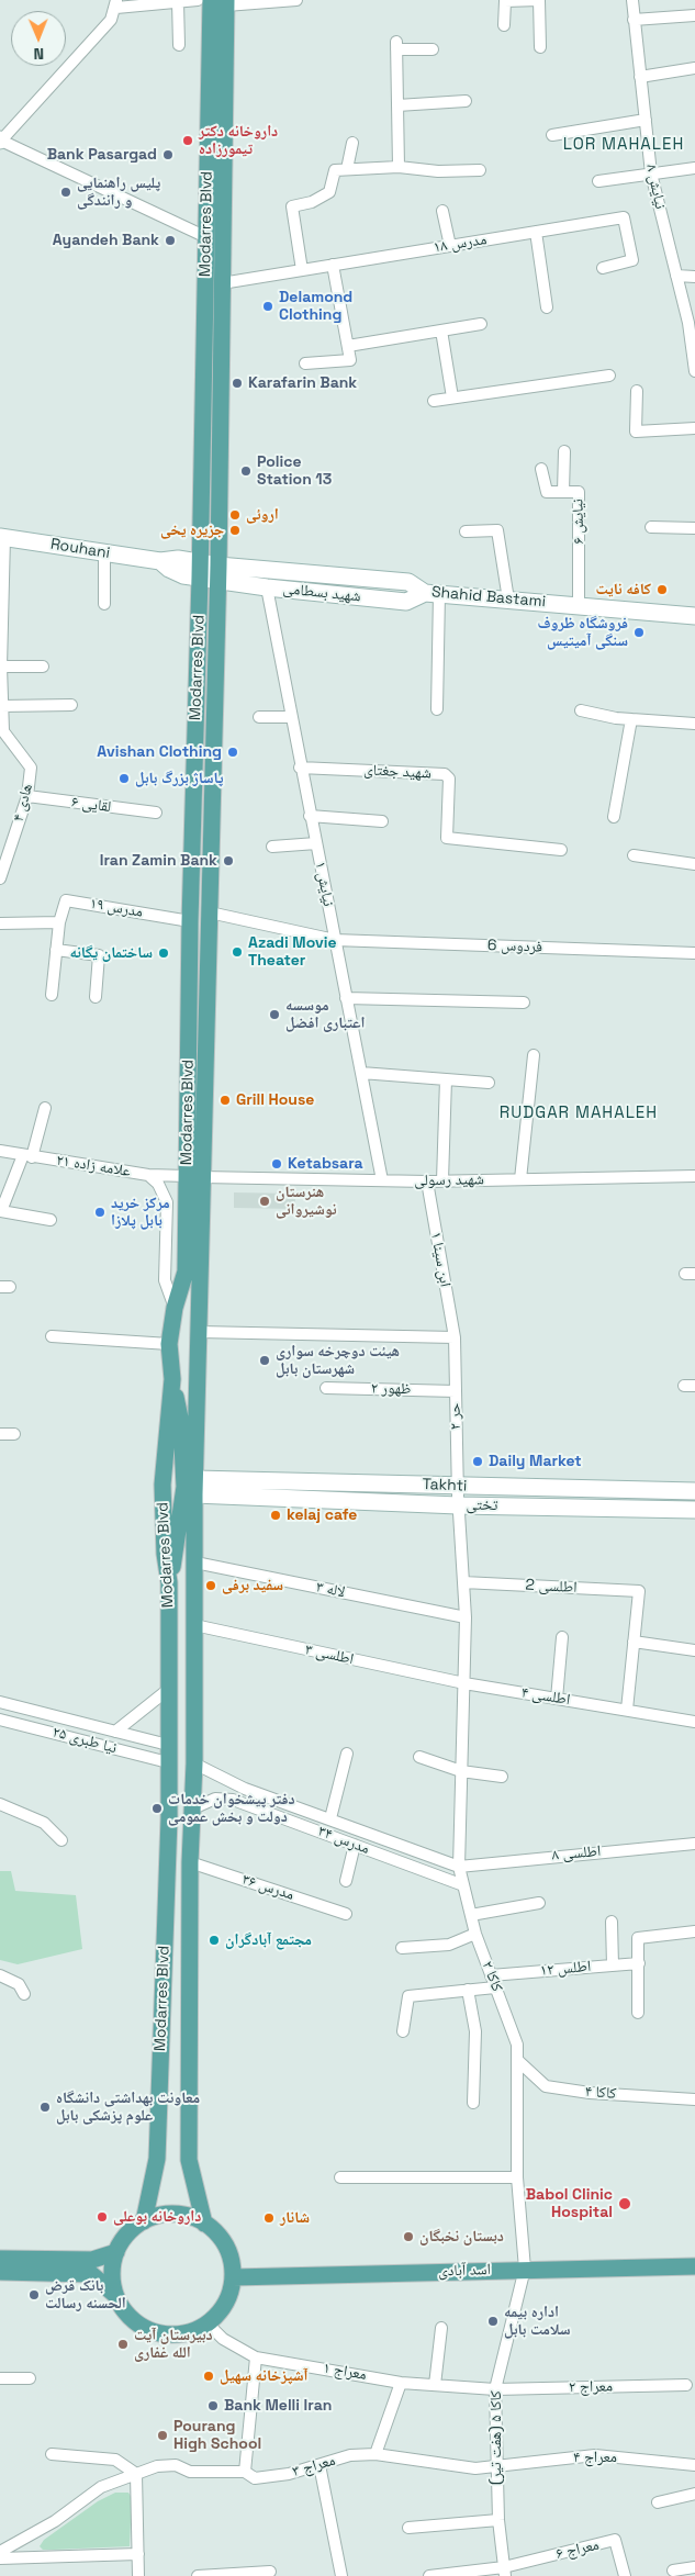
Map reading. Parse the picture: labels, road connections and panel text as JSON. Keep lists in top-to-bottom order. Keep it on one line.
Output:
{"streets":{"main road":["Modarres Blvd","Rouhani","شهید بسطامی","Shahid Bastami","Takhti","تختی","اسد آبادی"],"street":["نیایش ۸","مدرس ۱۸","نیایش ۶","شهید جغتای","هادی ۴","لقایی ۶","نیایش ۱","مدرس ۱۹","فردوس 6","علامه زاده ۲۱","شهید رسولی","ابن سینا ۱","ظهور ۲","حر ۲","اطلسی 2","لاله ۳","اطلسی ۳","اطلسی ۴","نیا طبری ۲۵","مدرس ۳۴","اطلسی ۸","مدرس ۳۶","اطلس ۱۲","کاکا ۲","کاکا ۴","معراج ۱","معراج ۲","کاکا ۵ (هفت تیر)","معراج ۴","معراج ۳","معراج ۶"]},"crossings":[["Modarres Blvd","مدرس ۱۸"],["Modarres Blvd","Rouhani"],["Modarres Blvd","شهید بسطامی"],["Modarres Blvd","Shahid Bastami"],["Modarres Blvd","مدرس ۱۹"],["Modarres Blvd","فردوس 6"],["Modarres Blvd","علامه زاده ۲۱"],["Modarres Blvd","شهید رسولی"],["Modarres Blvd","Takhti"],["Modarres Blvd","لاله ۳"],["Modarres Blvd","اطلسی ۳"],["Modarres Blvd","نیا طبری ۲۵"],["Modarres Blvd","مدرس ۳۴"],["Modarres Blvd","مدرس ۳۶"],["Modarres Blvd","اسد آبادی"],["Modarres Blvd","معراج ۱"],["نیایش ۶","Shahid Bastami"],["Rouhani","هادی ۴"],["شهید بسطامی","Shahid Bastami"],["شهید بسطامی","نیایش ۱"],["شهید جغتای","نیایش ۱"],["هادی ۴","لقایی ۶"],["نیایش ۱","فردوس 6"],["نیایش ۱","شهید رسولی"],["علامه زاده ۲۱","شهید رسولی"],["شهید رسولی","ابن سینا ۱"],["ابن سینا ۱","حر ۲"],["ظهور ۲","حر ۲"],["حر ۲","Takhti"],["حر ۲","تختی"],["حر ۲","اطلسی 2"],["حر ۲","کاکا ۲"],["Takhti","تختی"],["اطلسی 2","کاکا ۲"],["لاله ۳","کاکا ۲"],["اطلسی ۳","اطلسی ۴"],["اطلسی ۳","کاکا ۲"],["اطلسی ۴","کاکا ۲"],["مدرس ۳۴","اطلسی ۸"],["مدرس ۳۴","کاکا ۲"],["اطلسی ۸","کاکا ۲"],["اطلس ۱۲","کاکا ۲"],["کاکا ۲","کاکا ۴"],["کاکا ۲","اسد آبادی"],["کاکا ۲","کاکا ۵ (هفت تیر)"],["اسد آبادی","معراج ۱"],["اسد آبادی","کاکا ۵ (هفت تیر)"],["معراج ۱","معراج ۲"],["معراج ۱","کاکا ۵ (هفت تیر)"],["معراج ۲","کاکا ۵ (هفت تیر)"],["کاکا ۵ (هفت تیر)","معراج ۴"],["کاکا ۵ (هفت تیر)","معراج ۳"],["کاکا ۵ (هفت تیر)","معراج ۶"],["معراج ۴","معراج ۳"]],"districts":["LOR MAHALEH","RUDGAR MAHALEH"],"places":["داروخانه دکتر تیمورزاده","Bank Pasargad","پلیس راهنمایی و رانندگی","Ayandeh Bank","Delamond Clothing","Karafarin Bank","Police Station 13","اروئی","جزیره یخی","کافه نایت","فروشگاه ظروف سنگی آمیتیس","Avishan Clothing","پاساژ بزرگ بابل","Iran Zamin Bank","Azadi Movie Theater","ساختمان یگانه","موسسه اعتباری افضل","Grill House","Ketabsara","هنرستان نوشیروانی","مرکز خرید بابل پلازا","هیئت دوچرخه سواری شهرستان بابل","Daily Market","kelaj cafe","سفید برفی","دفتر پیشخوان خدمات دولت و بخش عمومی","مجتمع آبادگران","معاونت بهداشتی دانشگاه علوم پزشکی بابل","Babol Clinic Hospital","داروخانه بوعلی","شانار","دبستان نخبگان","بانک قرض الحسنه رسالت","اداره بیمه سلامت بابل","دبیرستان آیت الله غفاری","آشپزخانه سهیل","Bank Melli Iran","Pourang High School"],"north":"bottom"}
